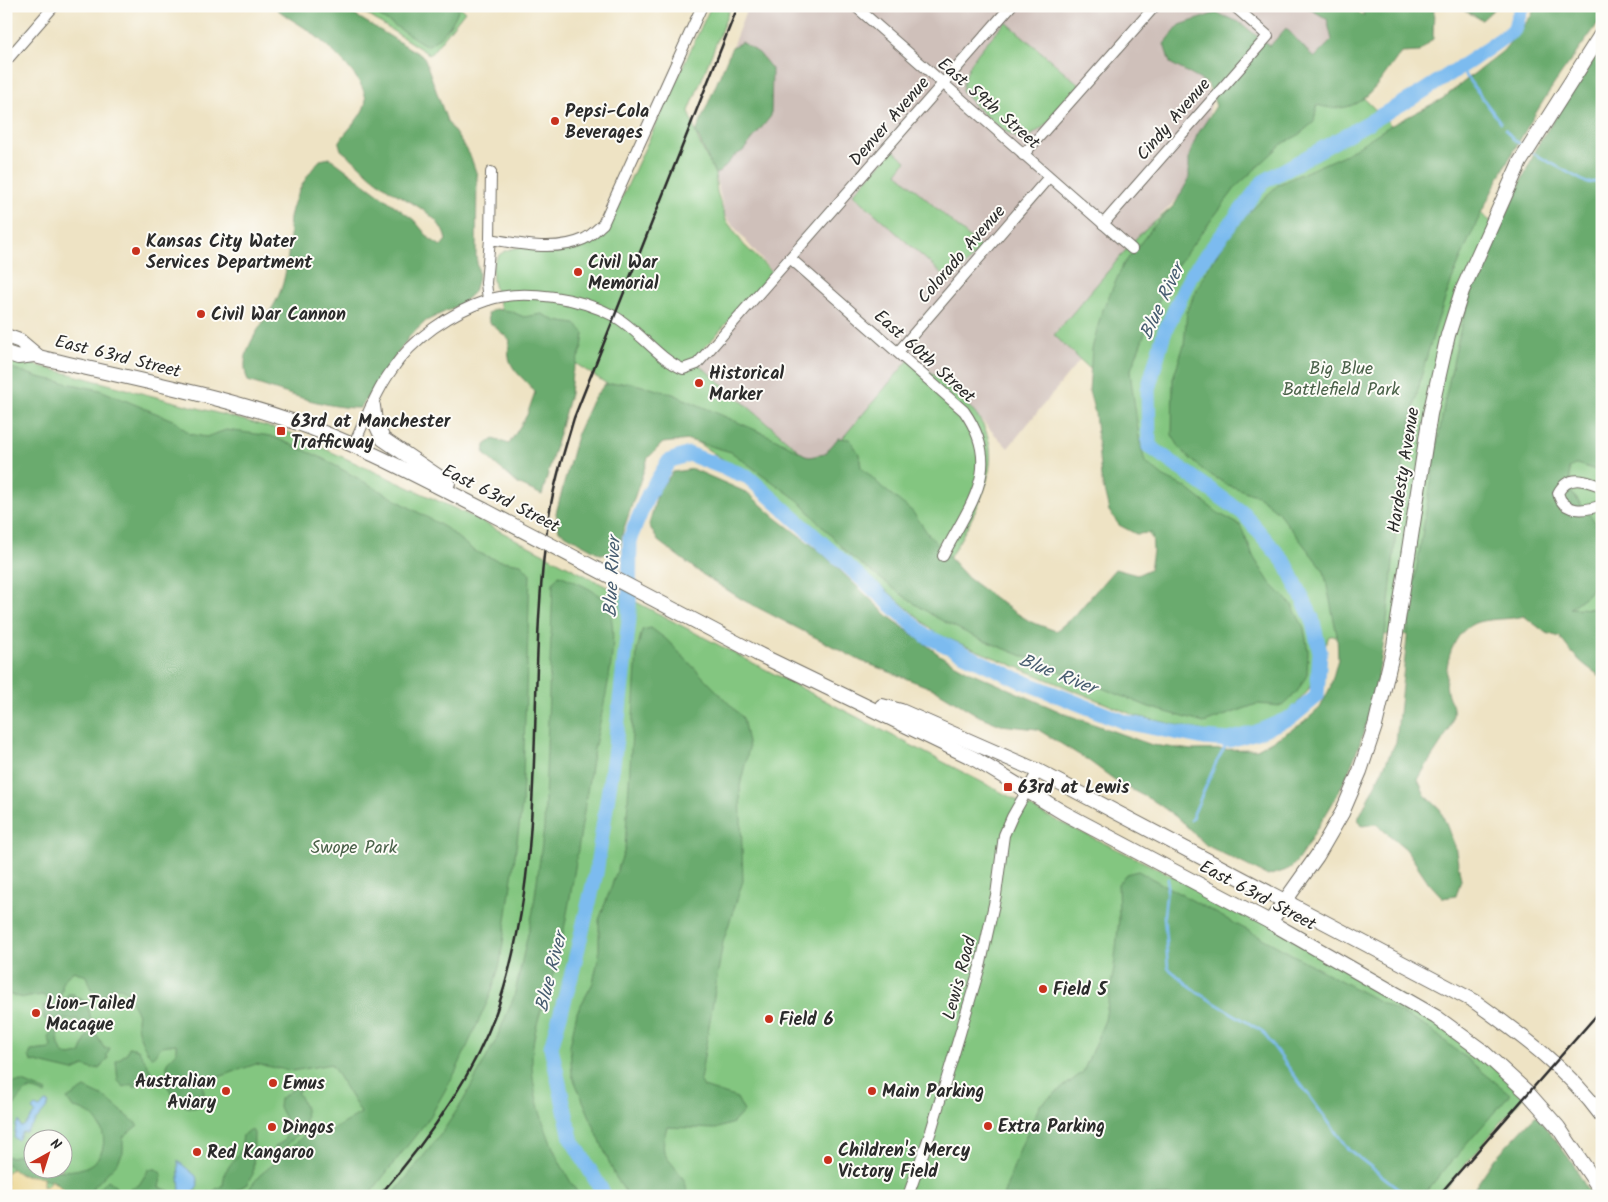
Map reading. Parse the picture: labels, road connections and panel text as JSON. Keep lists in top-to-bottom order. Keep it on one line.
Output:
{"streets":{"main road":["East 63rd Street","Hardesty Avenue"],"street":["East 59th Street","Cindy Avenue","Denver Avenue","Colorado Avenue","East 60th Street","Lewis Road"]},"crossings":[["East 59th Street","Cindy Avenue"],["East 59th Street","Denver Avenue"],["East 59th Street","Colorado Avenue"],["Denver Avenue","East 60th Street"],["Colorado Avenue","East 60th Street"],["East 63rd Street","Hardesty Avenue"],["East 63rd Street","Lewis Road"]],"water":["Blue River"],"parks":["Big Blue Battlefield Park","Swope Park"],"places":{"other":["Pepsi-Cola Beverages","Kansas City Water Services Department","Civil War Memorial","Civil War Cannon","Historical Marker","Field 5","Lion-Tailed Macaque","Field 6","Emus","Australian Aviary","Main Parking","Extra Parking","Dingos","Red Kangaroo","Children's Mercy Victory Field"],"transit":["63rd at Manchester Trafficway","63rd at Lewis"]},"north":"top right"}
